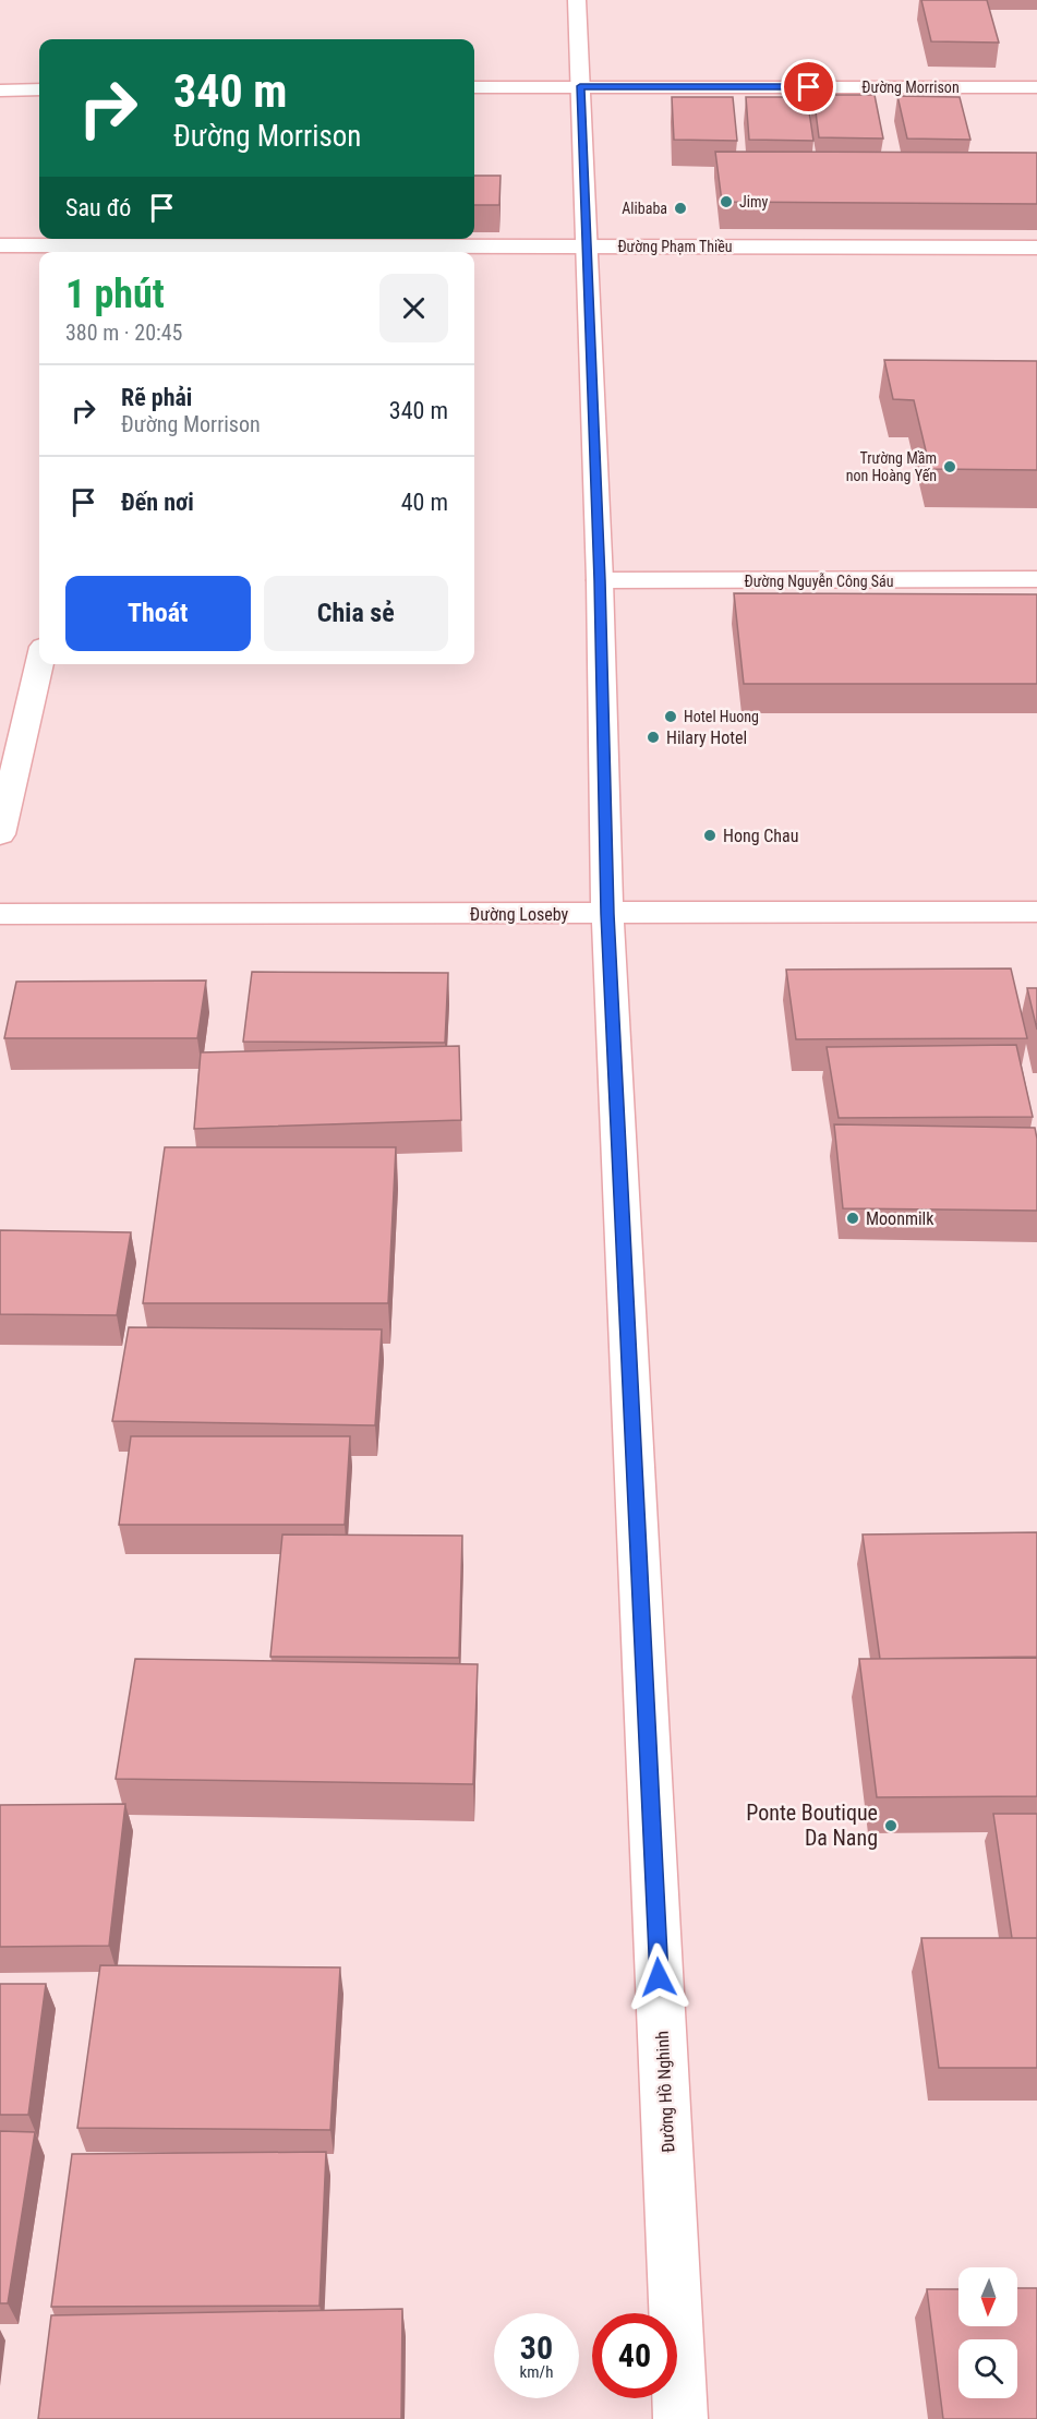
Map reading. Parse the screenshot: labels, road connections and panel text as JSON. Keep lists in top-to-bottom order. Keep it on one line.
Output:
{"streets":{"street":["Đường Morrison","Đường Phạm Thiều","Đường Nguyễn Công Sáu","Đường Loseby","Đường Hồ Nghinh"]},"crossings":[["Đường Morrison","Đường Hồ Nghinh"],["Đường Phạm Thiều","Đường Hồ Nghinh"],["Đường Nguyễn Công Sáu","Đường Hồ Nghinh"],["Đường Loseby","Đường Hồ Nghinh"]],"places":["Jimy","Alibaba","Trường Mầm non Hoàng Yến","Hotel Huong","Hilary Hotel","Hong Chau","Moonmilk","Ponte Boutique Da Nang"],"north":"bottom","page":{"turn":["340 m","Đường Morrison"],"then":"Sau đó","heading":["1 phút","380 m · 20:45"],"list":[{"name":"Rẽ phải","note":"Đường Morrison","value":"340 m"},{"name":"Đến nơi","value":"40 m"}],"buttons":["Thoát","Chia sẻ"],"speed":"30 km/h","limit":"40"}}
